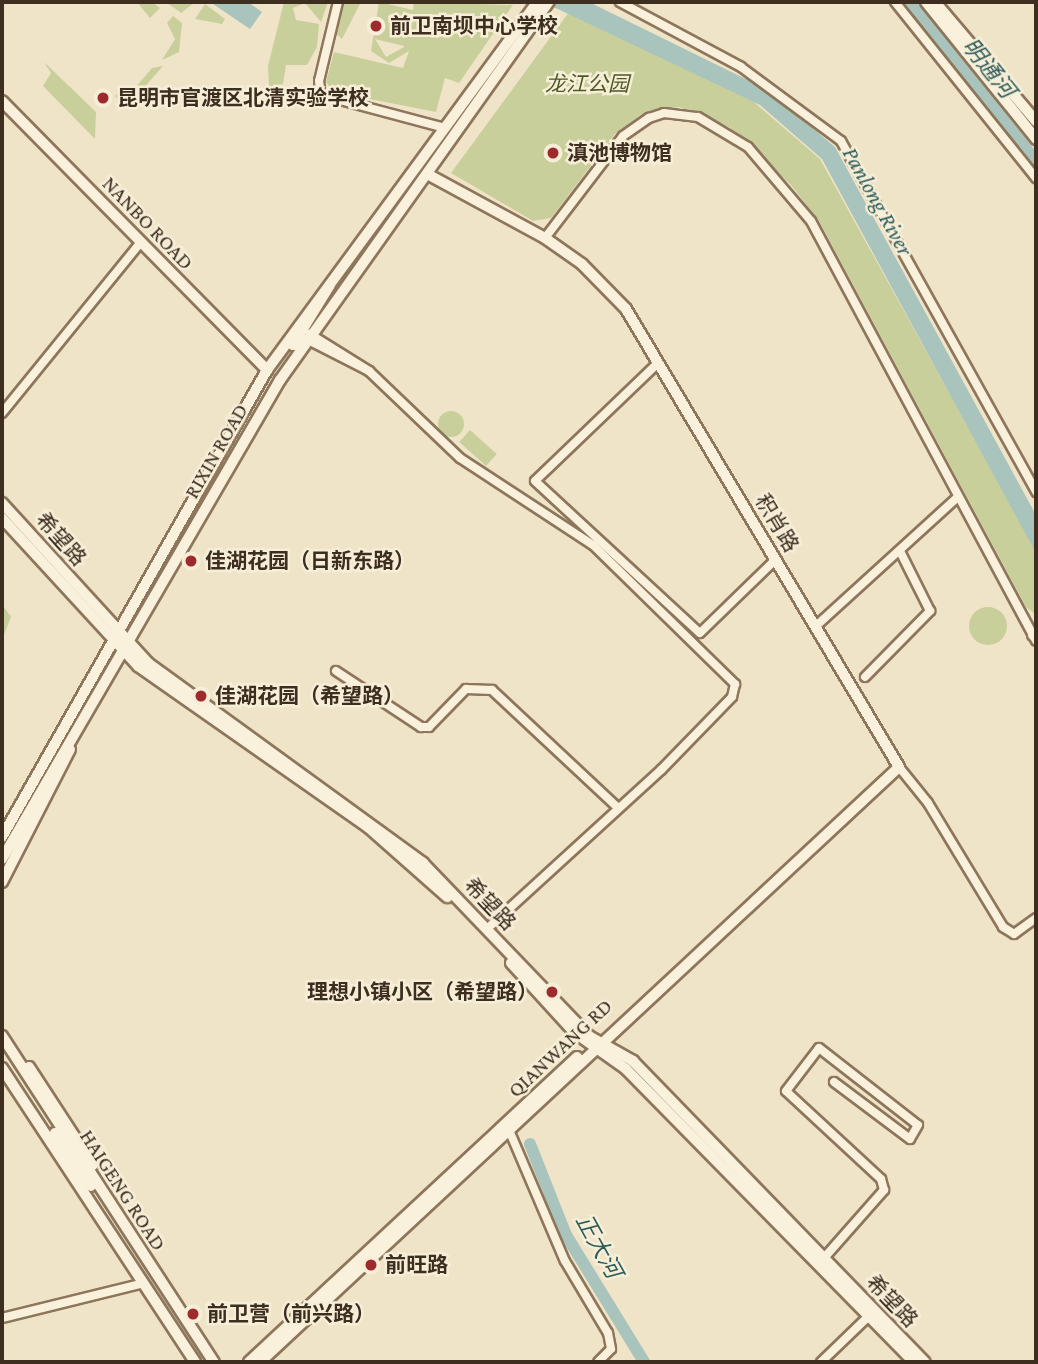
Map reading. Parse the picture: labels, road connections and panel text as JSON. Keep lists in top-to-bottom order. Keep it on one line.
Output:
{"streets":{"main road":["RIXIN ROAD","HAIGENG ROAD"],"street":["NANBO ROAD","积肖路","希望路","QIANWANG RD"]},"crossings":[["NANBO ROAD","RIXIN ROAD"],["RIXIN ROAD","积肖路"],["RIXIN ROAD","希望路"],["积肖路","QIANWANG RD"],["希望路","QIANWANG RD"]],"water":["明通河","Panlong River","正大河"],"parks":["龙江公园"],"places":["前卫南坝中心学校","昆明市官渡区北清实验学校","滇池博物馆","佳湖花园（日新东路）","佳湖花园（希望路）","理想小镇小区（希望路）","前旺路","前卫营（前兴路）"]}
